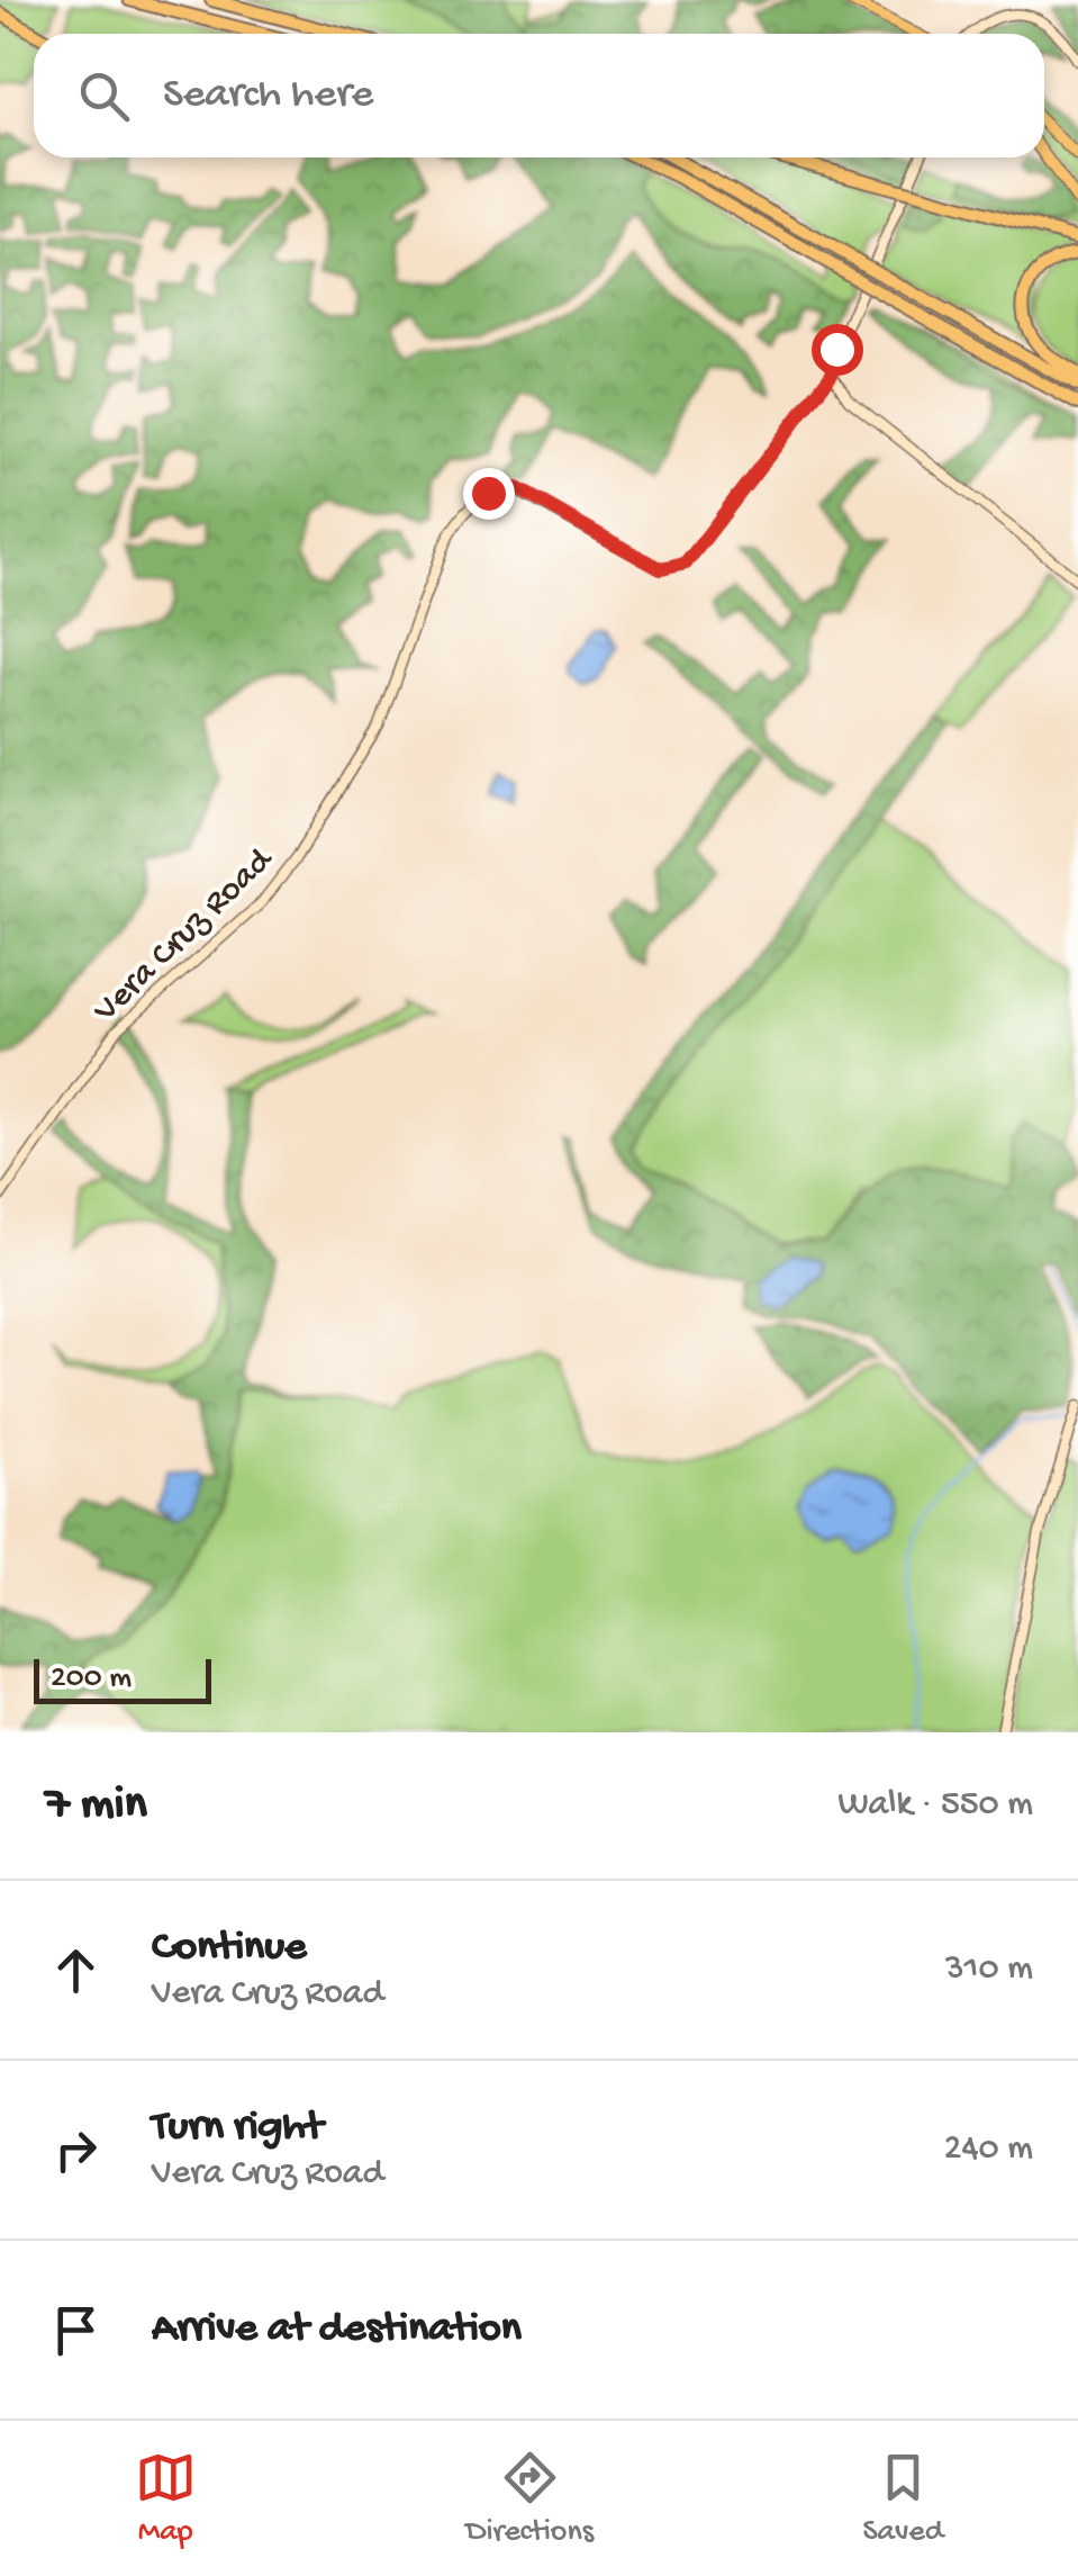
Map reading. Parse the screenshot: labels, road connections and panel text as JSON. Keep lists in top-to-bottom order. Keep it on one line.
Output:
{"streets":{"street":["Vera Cruz Road"]},"scale_bar":"200 m","page":{"search":"Search here","scale":"200 m","heading":["7 min","Walk · 550 m"],"list":[["Continue","Vera Cruz Road","310 m"],["Turn right","Vera Cruz Road","240 m"],"Arrive at destination"],"nav":["Map","Directions","Saved"]}}
